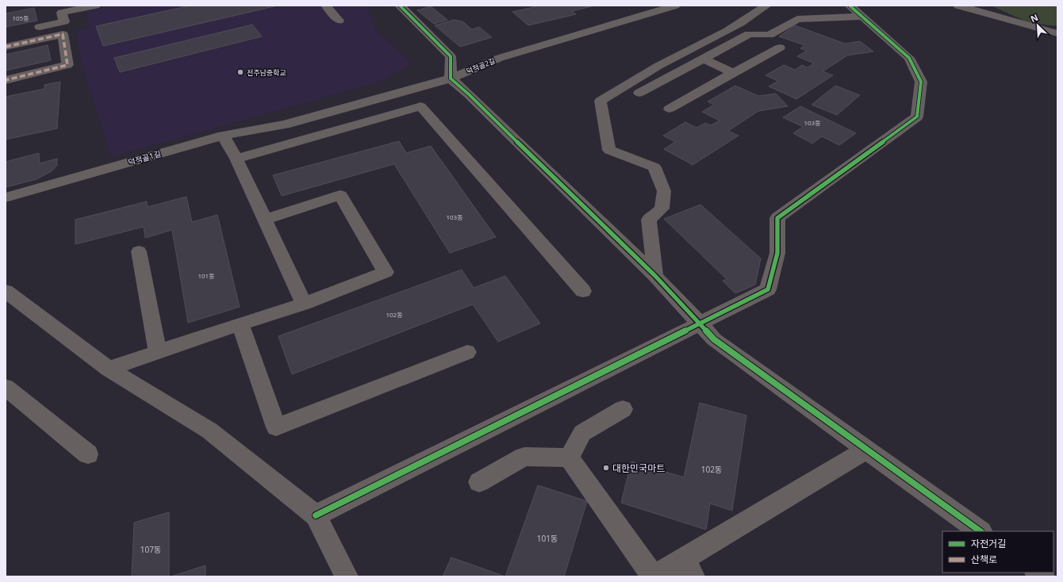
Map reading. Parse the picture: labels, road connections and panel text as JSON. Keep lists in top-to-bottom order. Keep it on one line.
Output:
{"streets":{"street":["덕적골2길","덕적골1길"]},"crossings":[["덕적골2길","덕적골1길"]],"places":["전주남중학교","대한민국마트"],"house_numbers":["105동","103동","103동","101동","102동","102동","101동","107동"],"legend":["자전거길","산책로"],"north":"top left"}
